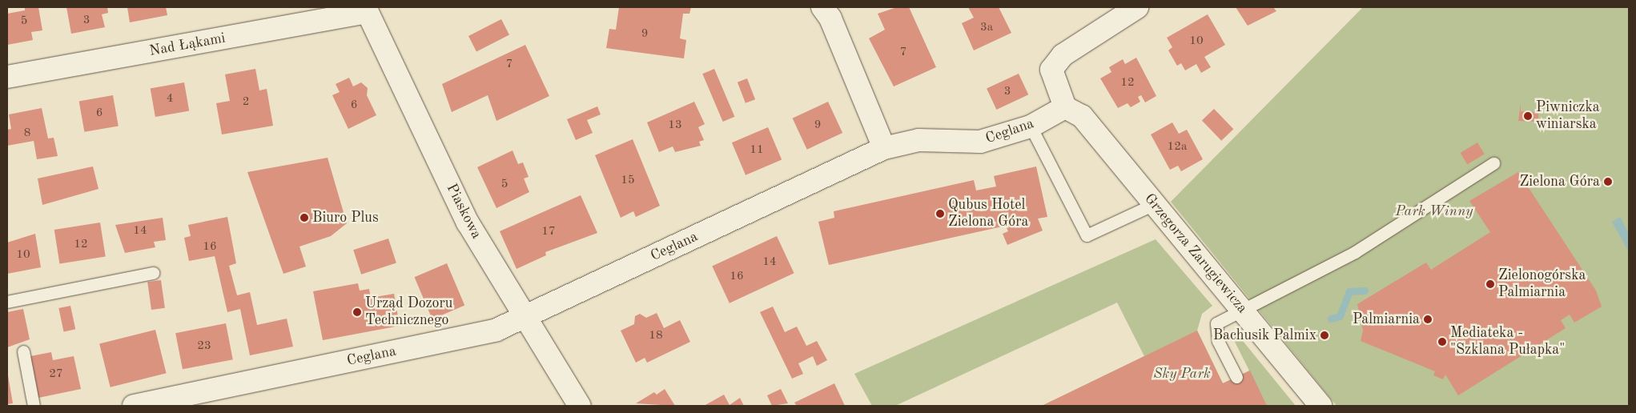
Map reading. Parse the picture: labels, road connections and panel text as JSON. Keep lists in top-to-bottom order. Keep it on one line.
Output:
{"streets":{"street":["Nad Łąkami","Ceglana","Piaskowa","Grzegorza Zarugiewicza"]},"crossings":[["Nad Łąkami","Piaskowa"],["Ceglana","Piaskowa"],["Ceglana","Grzegorza Zarugiewicza"]],"parks":["Park Winny","Sky Park"],"places":["Piwniczka winiarska","Zielona Góra","Qubus Hotel Zielona Góra","Biuro Plus","Zielonogórska Palmiarnia","Urząd Dozoru Technicznego","Palmiarnia","Bachusik Palmix","Mediateka - \"Szklana Pułapka\""],"house_numbers":["3","5","3a","9","10","7","7","12","3","4","2","6","6","13","9","8","12a","11","15","5","14","17","12","16","10","14","16","18","23","27"]}
